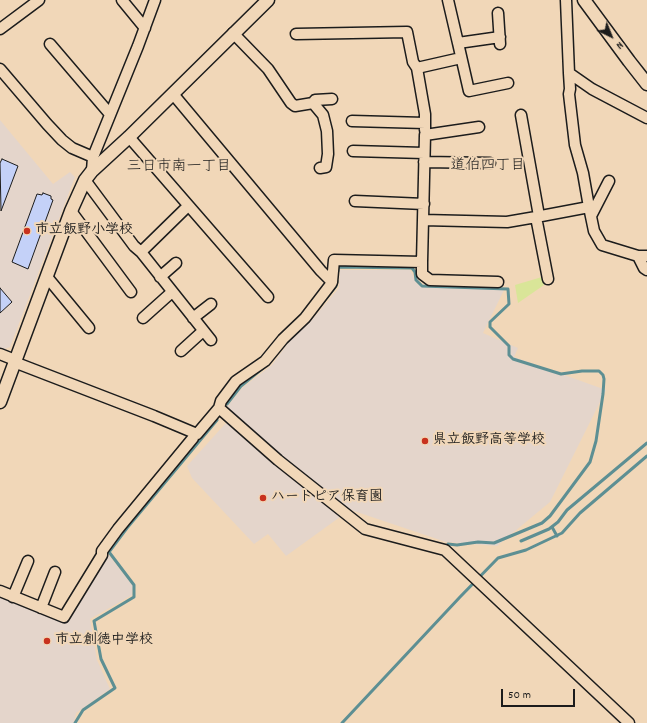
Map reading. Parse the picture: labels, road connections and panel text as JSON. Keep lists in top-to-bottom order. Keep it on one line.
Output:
{"districts":["道伯四丁目","三日市南一丁目"],"places":["市立飯野小学校","県立飯野高等学校","ハートピア保育園","市立創徳中学校"],"scale_bar":"50 m","north":"bottom right"}
